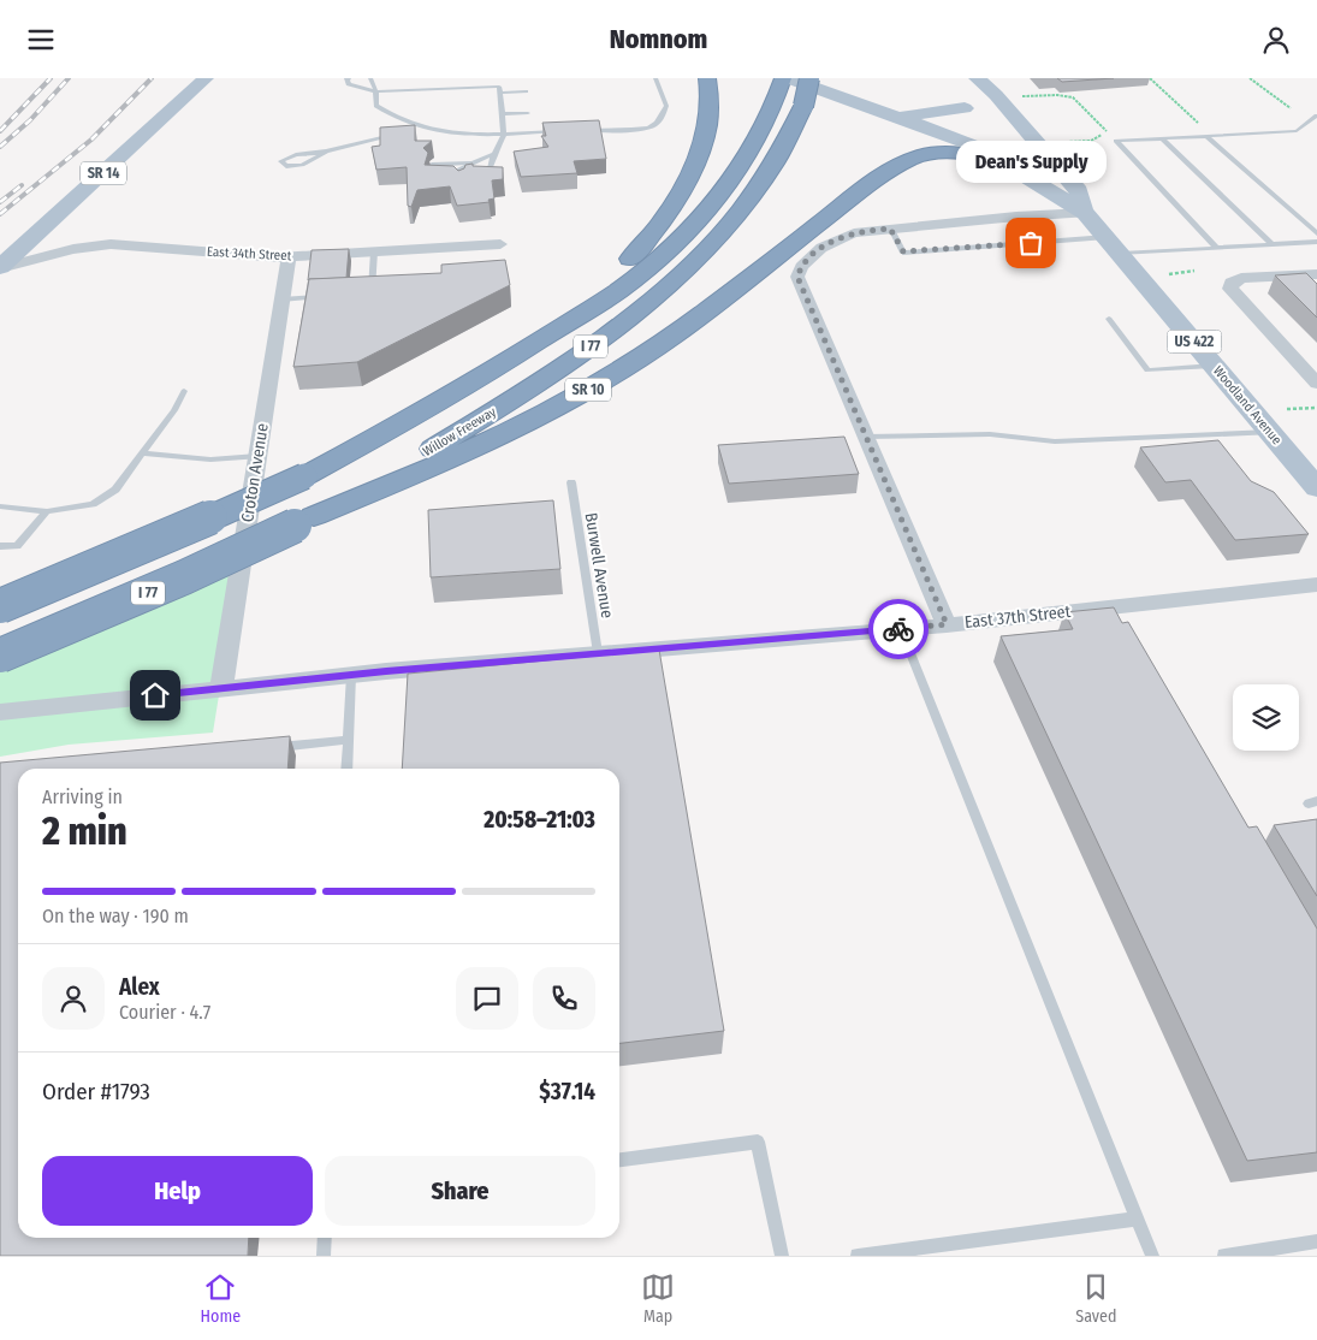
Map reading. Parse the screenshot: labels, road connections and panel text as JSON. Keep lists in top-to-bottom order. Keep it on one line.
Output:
{"streets":{"highway":["I 77","SR 10","Willow Freeway"],"main road":["SR 14","US 422","Woodland Avenue"],"street":["East 34th Street","Croton Avenue","East 37th Street"],"lane":["Burwell Avenue"]},"crossings":[["SR 14","East 34th Street"],["East 34th Street","Croton Avenue"],["I 77","Woodland Avenue"],["SR 10","Woodland Avenue"],["SR 10","Willow Freeway"],["Croton Avenue","East 37th Street"],["Burwell Avenue","East 37th Street"]],"places":["Dean's Supply"],"page":{"header":"Nomnom","bubble":"Dean's Supply","heading":["2 min","Arriving in","20:58–21:03"],"panel":["Alex","Courier · 4.7","Order #1793","$37.14"],"bar":"On the way · 190 m","buttons":["Help","Share"],"tabs":["Home","Map","Saved"]}}
